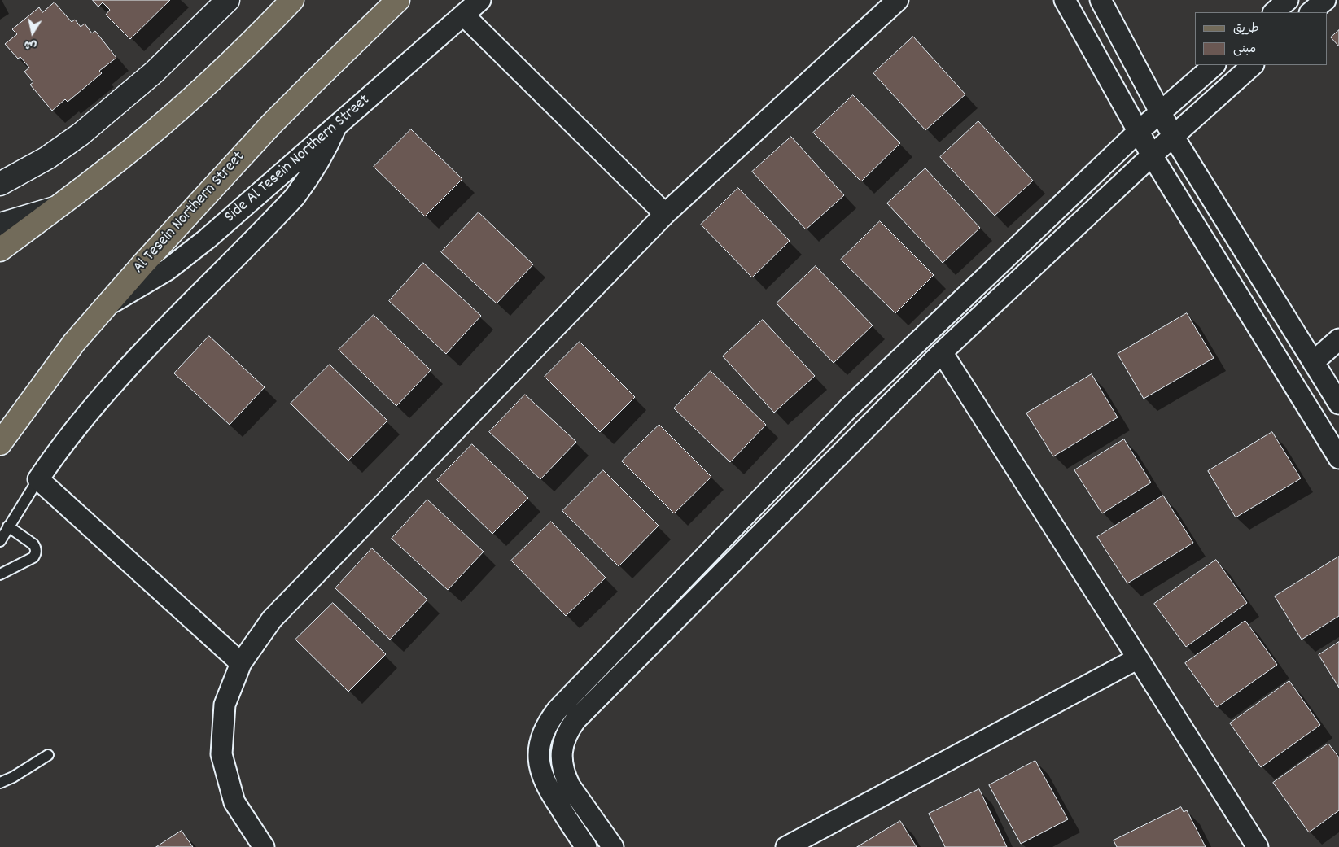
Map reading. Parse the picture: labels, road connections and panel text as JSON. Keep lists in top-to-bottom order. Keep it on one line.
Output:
{"streets":{"main road":["Al Tesein Northern Street"],"street":["Side Al Tesein Northern Street"]},"crossings":[["Side Al Tesein Northern Street","Al Tesein Northern Street"]],"legend":["طريق","مبنى"],"north":"bottom"}
